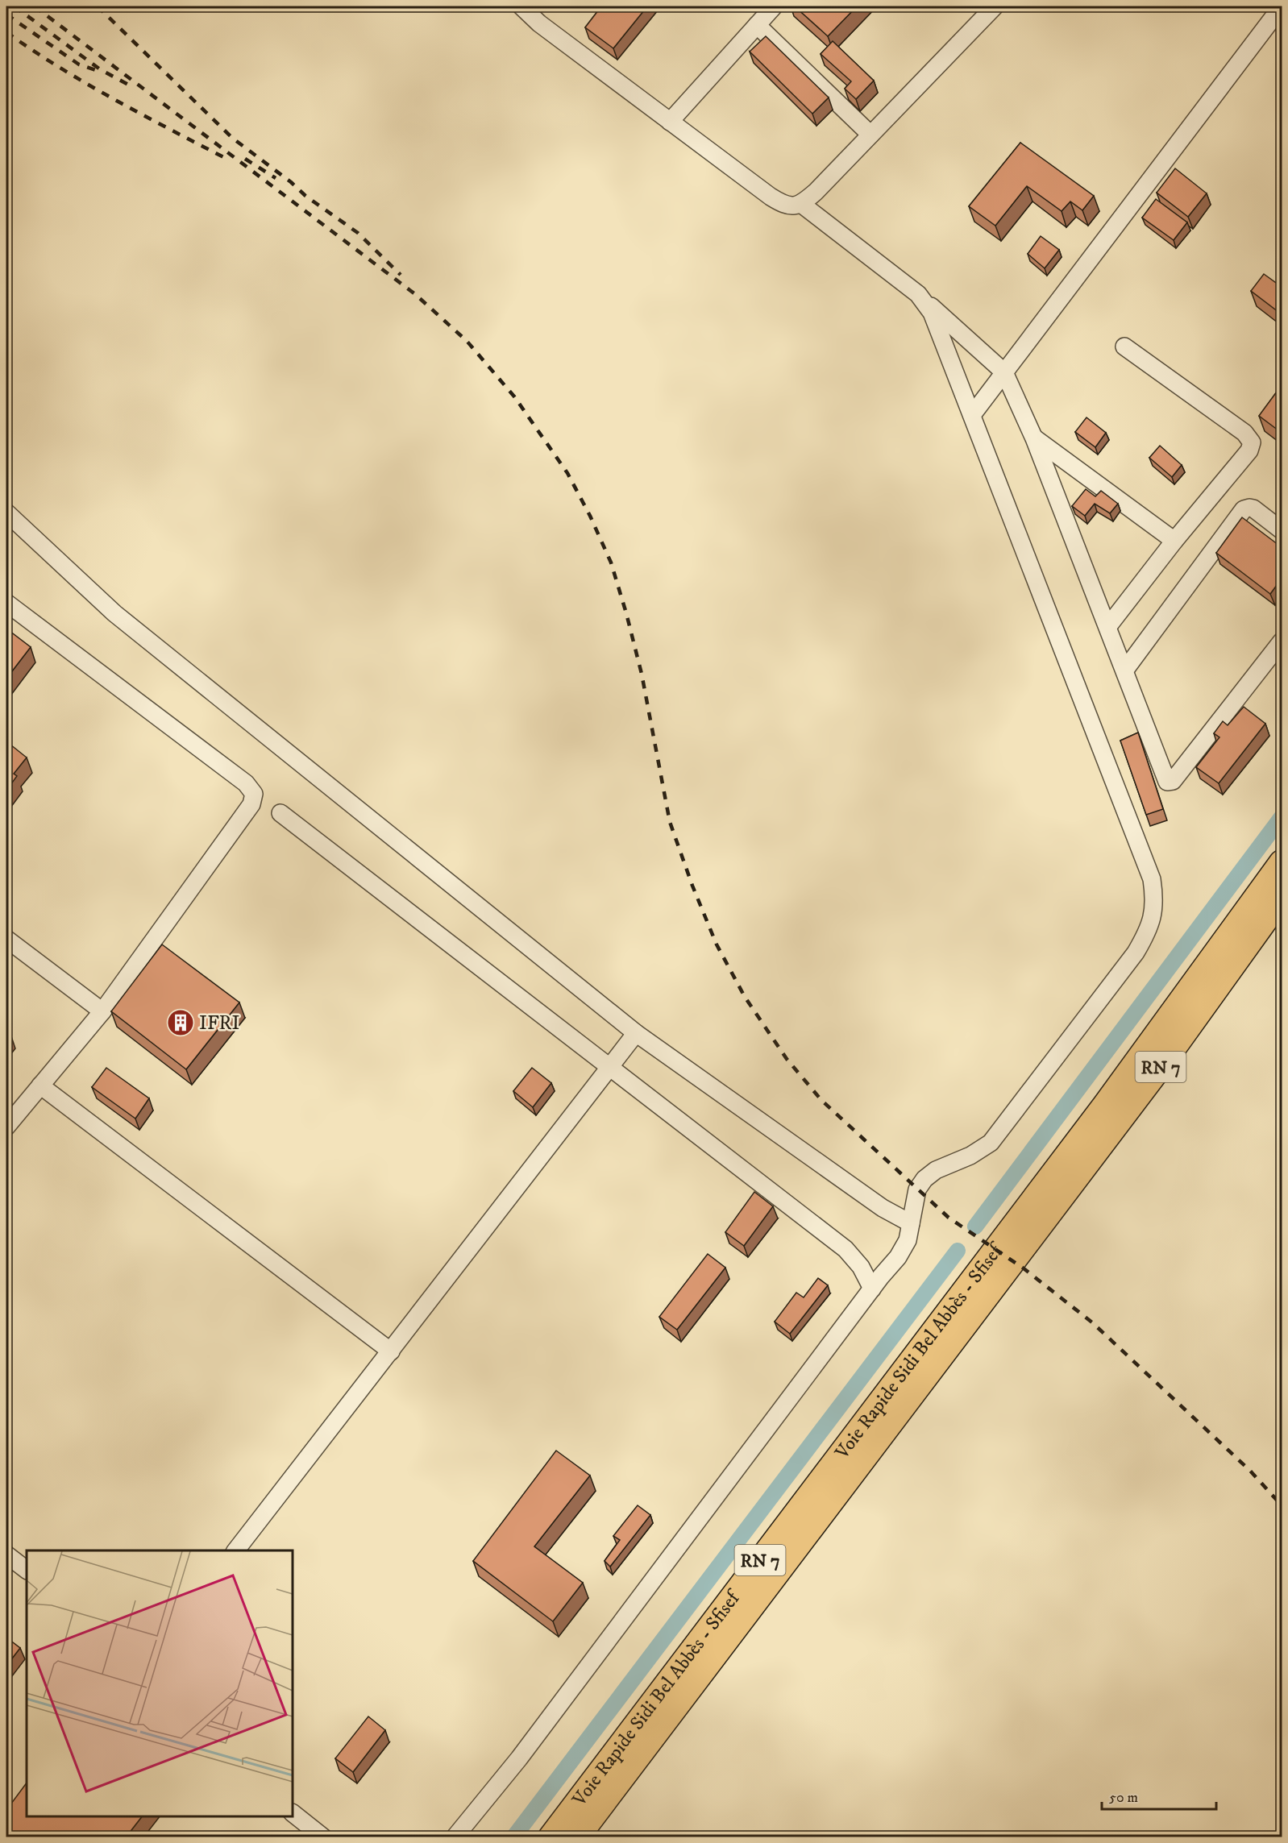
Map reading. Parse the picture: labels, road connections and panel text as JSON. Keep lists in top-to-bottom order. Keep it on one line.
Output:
{"streets":{"highway":["RN 7","Voie Rapide Sidi Bel Abbès - Sfisef"]},"places":{"building":["IFRI"]},"scale_bar":"50 m"}
